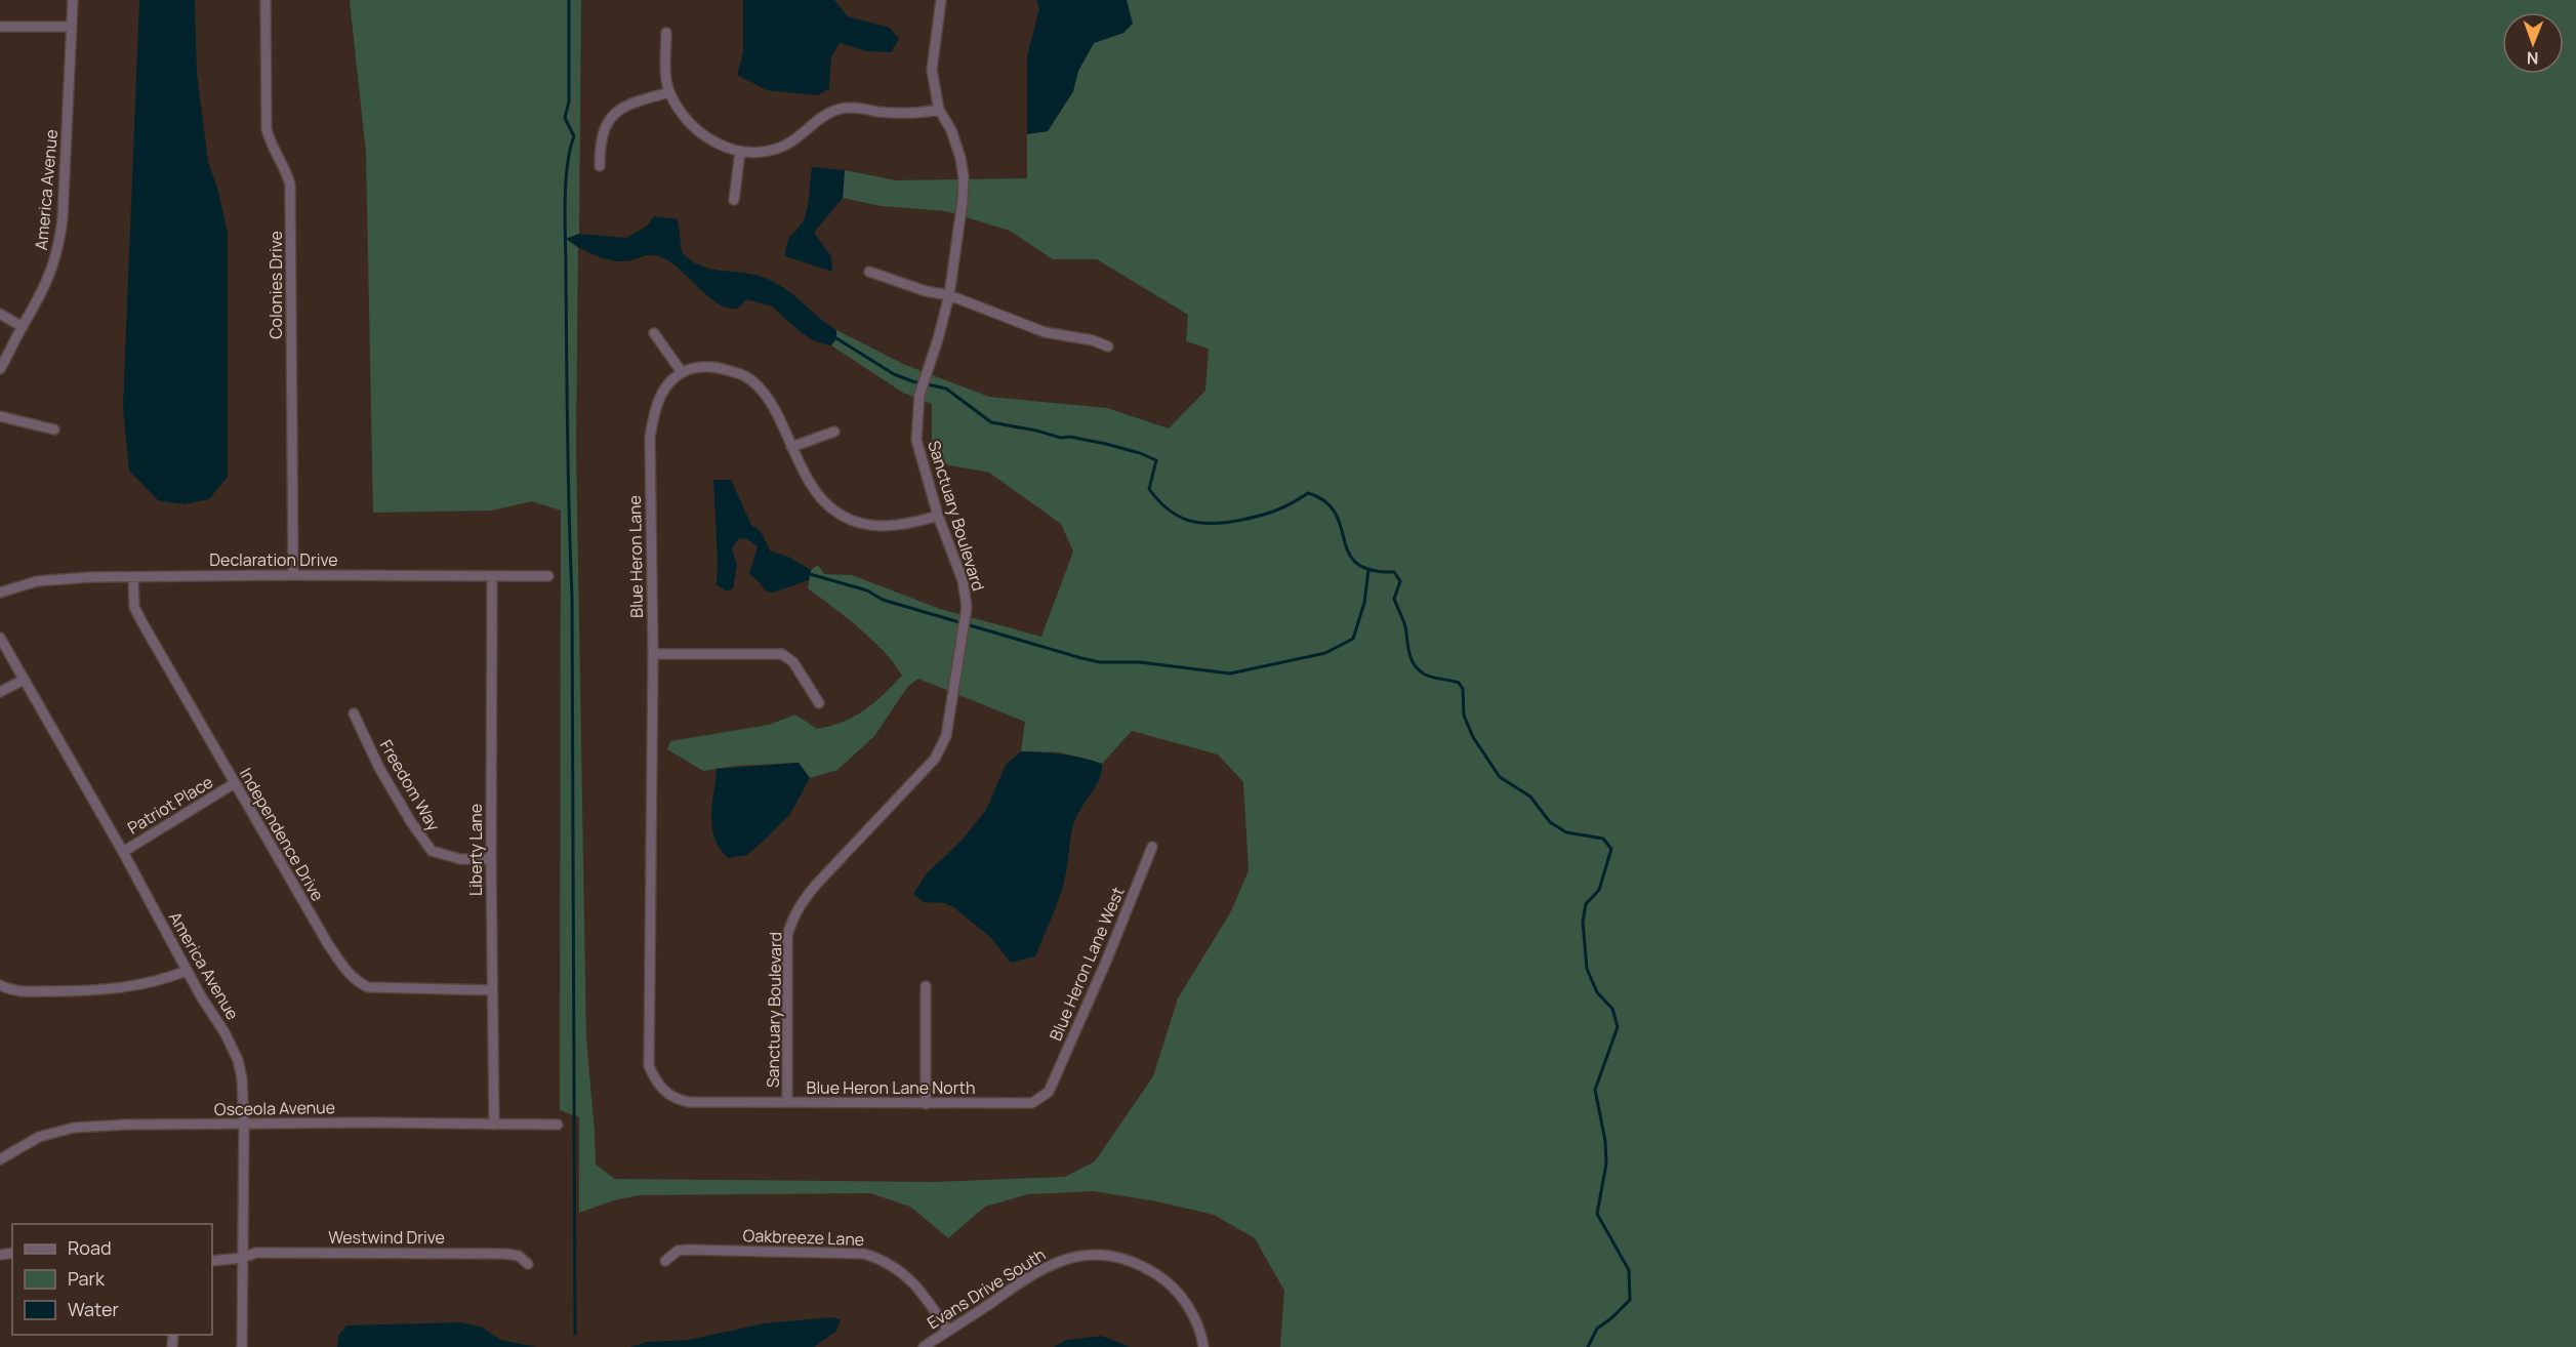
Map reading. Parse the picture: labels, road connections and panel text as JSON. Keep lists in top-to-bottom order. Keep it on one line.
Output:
{"streets":{"street":["America Avenue","Colonies Drive","Sanctuary Boulevard","Blue Heron Lane","Declaration Drive","Freedom Way","Patriot Place","Independence Drive","Liberty Lane","Blue Heron Lane West","Blue Heron Lane North","Osceola Avenue","Westwind Drive","Oakbreeze Lane","Evans Drive South"]},"crossings":[["America Avenue","Patriot Place"],["America Avenue","Osceola Avenue"],["America Avenue","Westwind Drive"],["Colonies Drive","Declaration Drive"],["Sanctuary Boulevard","Blue Heron Lane North"],["Blue Heron Lane","Blue Heron Lane North"],["Declaration Drive","Independence Drive"],["Declaration Drive","Liberty Lane"],["Freedom Way","Liberty Lane"],["Patriot Place","Independence Drive"],["Independence Drive","Liberty Lane"],["Liberty Lane","Osceola Avenue"],["Blue Heron Lane West","Blue Heron Lane North"],["Oakbreeze Lane","Evans Drive South"]],"legend":["Road","Park","Water"],"north":"bottom"}
